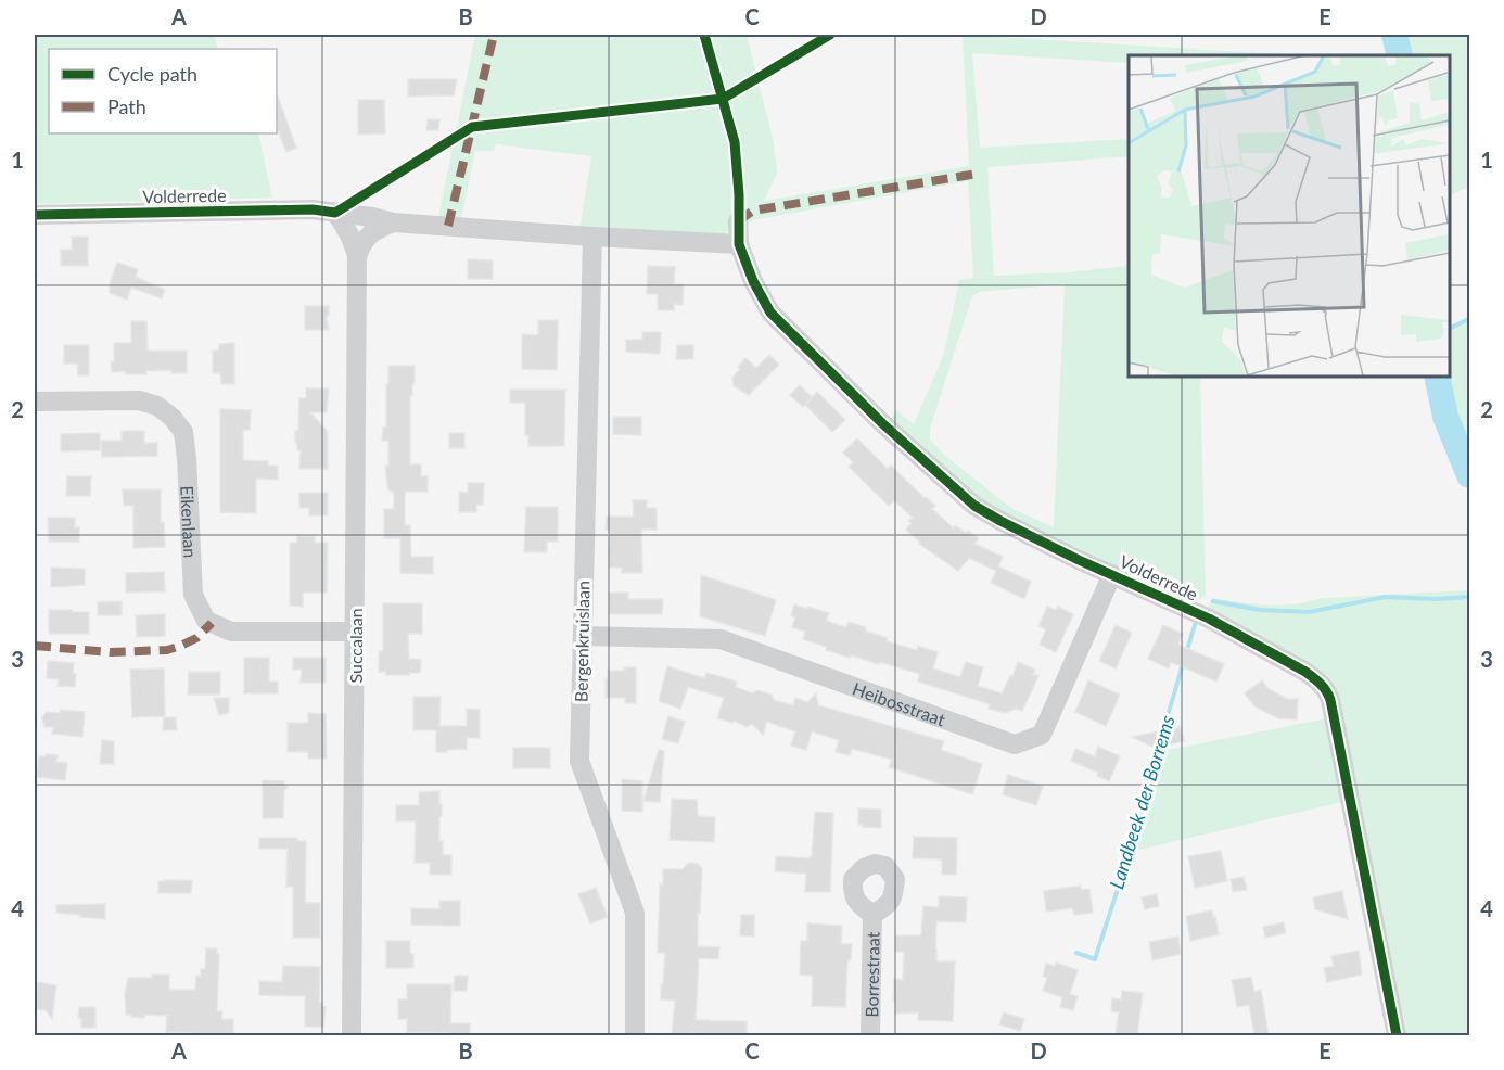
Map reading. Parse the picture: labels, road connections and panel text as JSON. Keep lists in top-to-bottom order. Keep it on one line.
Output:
{"streets":{"street":["Volderrede","Eikenlaan","Bergenkruislaan","Succalaan","Heibosstraat","Borrestraat"]},"crossings":[["Volderrede","Bergenkruislaan"],["Volderrede","Succalaan"],["Volderrede","Heibosstraat"],["Eikenlaan","Succalaan"],["Bergenkruislaan","Heibosstraat"]],"water":["Landbeek der Borrems"],"legend":["Cycle path","Path"],"grid":{"columns":["A","B","C","D","E"],"rows":["1","2","3","4"]}}
